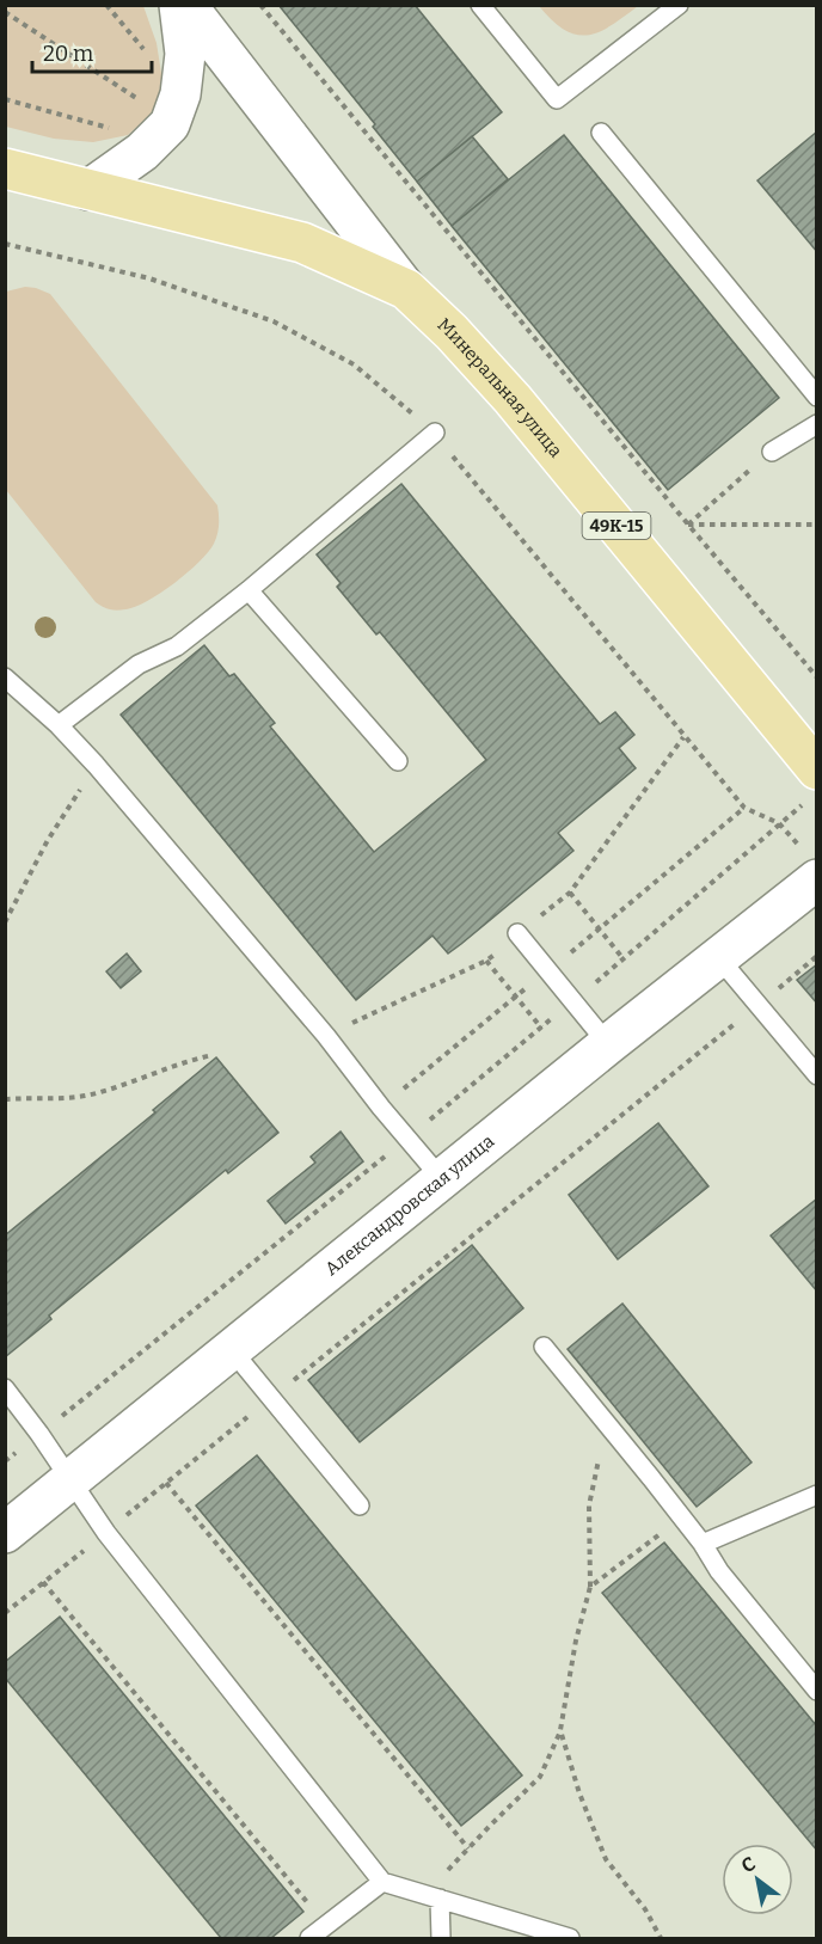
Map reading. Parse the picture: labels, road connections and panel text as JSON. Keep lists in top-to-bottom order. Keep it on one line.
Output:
{"streets":{"main road":["Минеральная улица","49К-15"],"street":["Александровская улица"]},"crossings":[["Минеральная улица","49К-15"]],"scale_bar":"20 m","north":"top left"}
